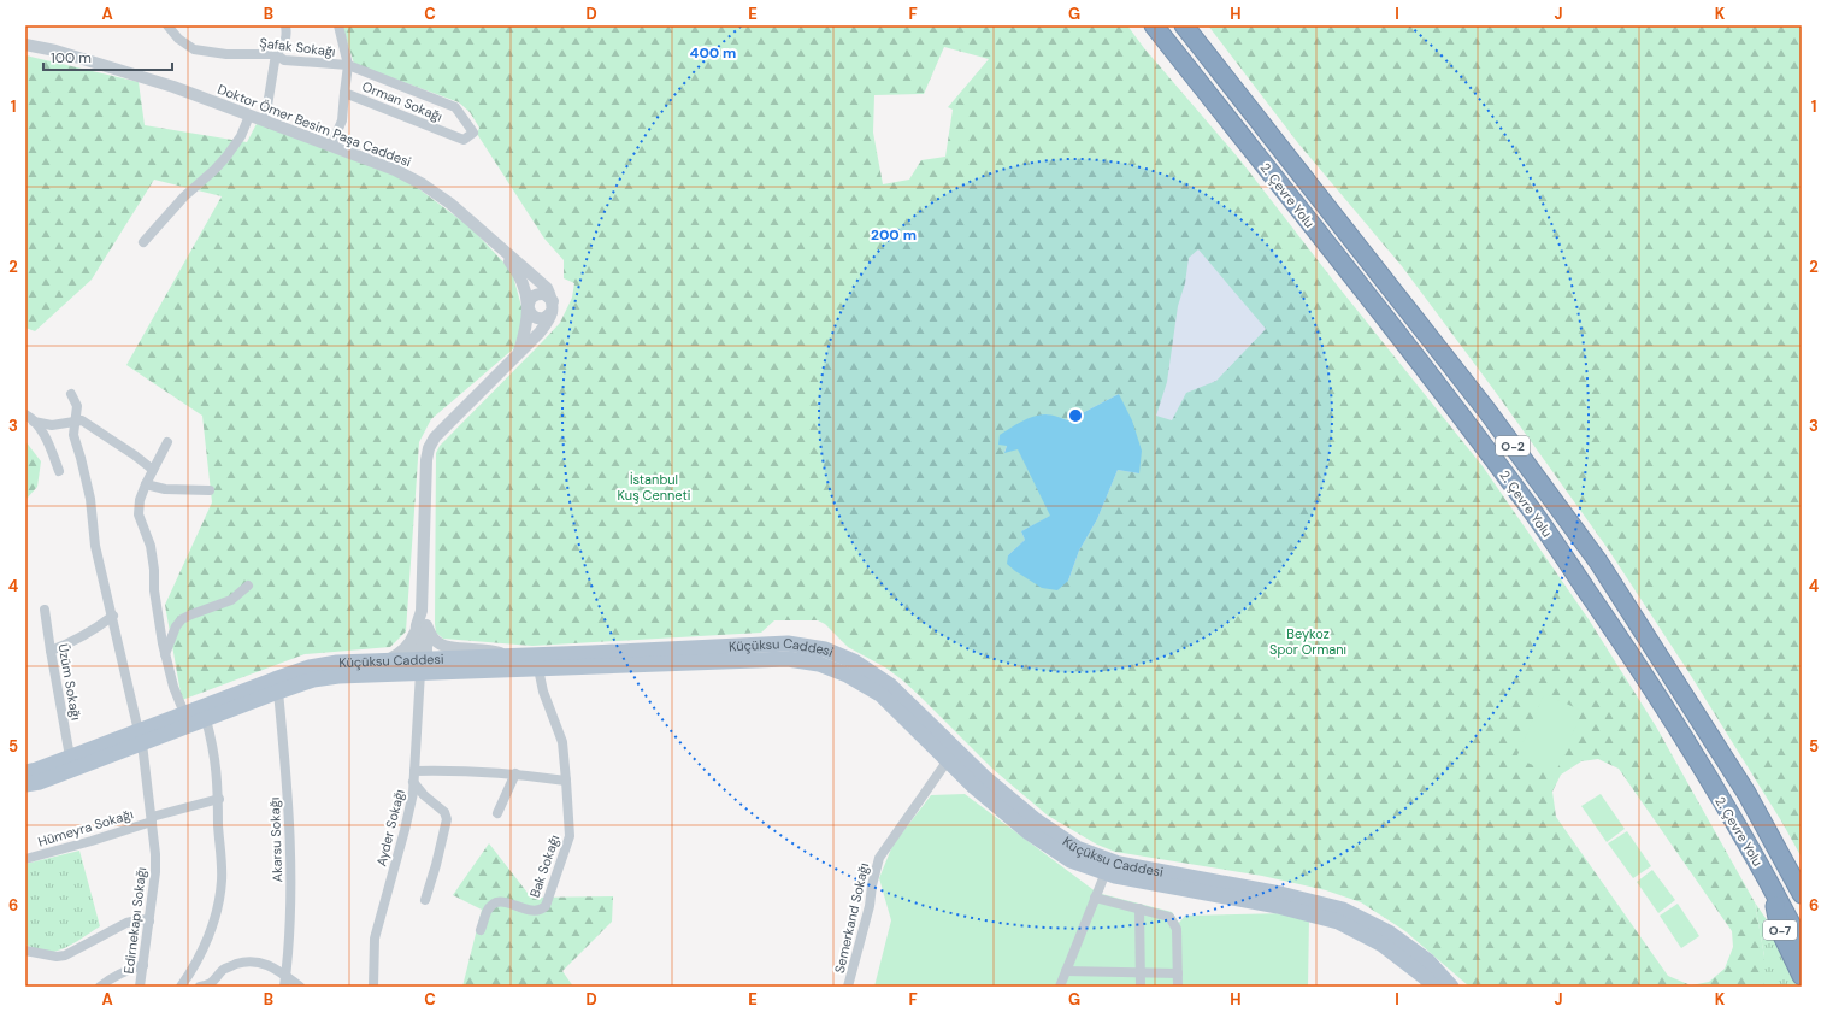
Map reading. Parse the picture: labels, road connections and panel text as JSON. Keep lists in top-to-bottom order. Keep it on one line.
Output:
{"streets":{"highway":["2. Çevre Yolu","O-2","O-7"],"main road":["Küçüksu Caddesi"],"street":["Şafak Sokağı","Orman Sokağı","Doktor Ömer Besim Paşa Caddesi","Üzüm Sokağı","Hümeyra Sokağı","Ayder Sokağı","Akarsu Sokağı","Bak Sokağı","Semerkand Sokağı","Edirnekapı Sokağı"]},"crossings":[["Şafak Sokağı","Orman Sokağı"],["Orman Sokağı","Doktor Ömer Besim Paşa Caddesi"],["2. Çevre Yolu","O-7"],["Küçüksu Caddesi","Üzüm Sokağı"],["Küçüksu Caddesi","Ayder Sokağı"],["Küçüksu Caddesi","Akarsu Sokağı"],["Küçüksu Caddesi","Semerkand Sokağı"],["Küçüksu Caddesi","Edirnekapı Sokağı"],["Hümeyra Sokağı","Edirnekapı Sokağı"]],"parks":["İstanbul Kuş Cenneti","Beykoz Spor Ormanı"],"scale_bar":"100 m","grid":{"columns":["A","B","C","D","E","F","G","H","I","J","K"],"rows":["1","2","3","4","5","6"]},"rings":["400 m","200 m"]}
